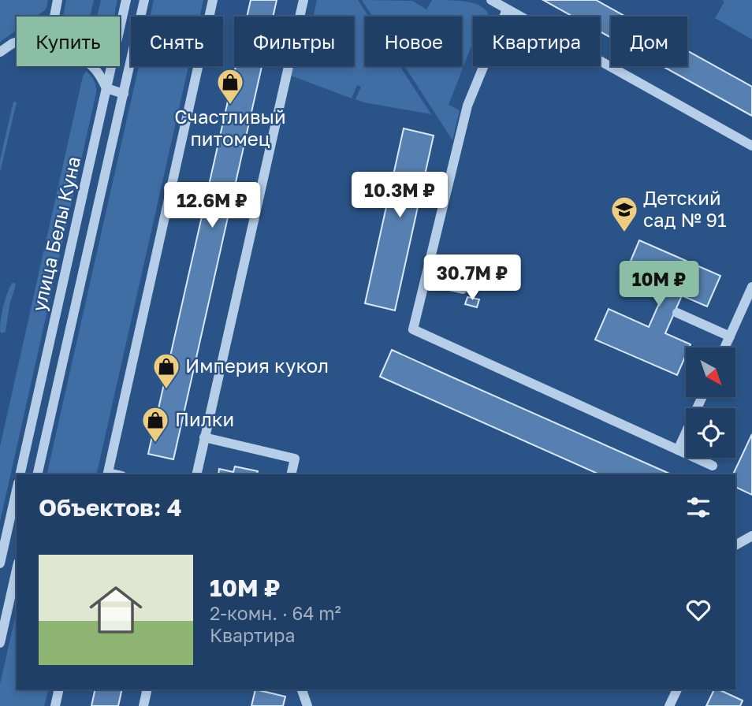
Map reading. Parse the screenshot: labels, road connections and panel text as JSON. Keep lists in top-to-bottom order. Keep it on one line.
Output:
{"streets":{"street":["улица Белы Куна"]},"places":{"shop":["Счастливый питомец","Империя кукол","Пилки"],"school or university":["Детский сад № 91"]},"north":"bottom right","page":{"chip":["Купить","Снять","Фильтры","Новое","Квартира","Дом"],"price":["10.3M ₽","12.6M ₽","30.7M ₽","10M ₽"],"heading":"Объектов: 4","list":[{"name":"10M ₽","note":"2-комн. · 64 m² · Квартира"}]}}
